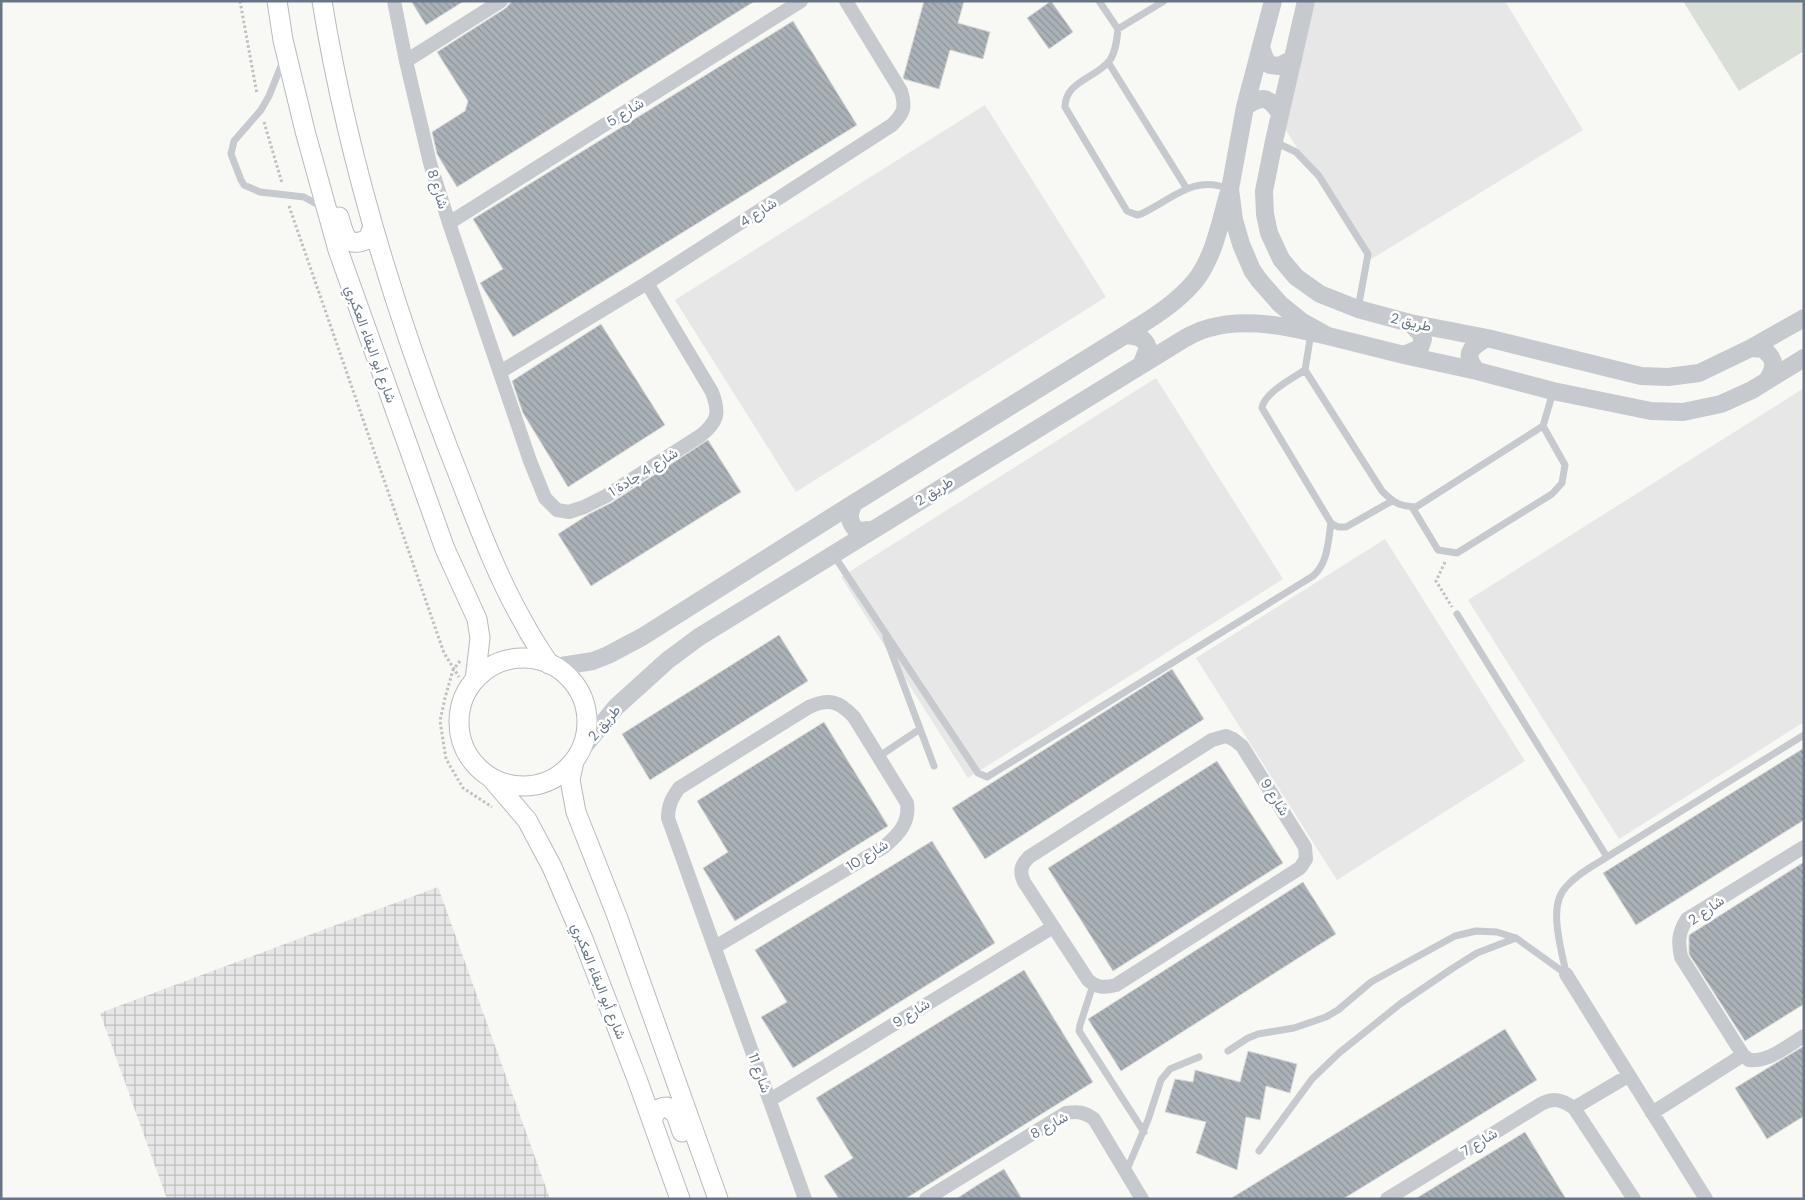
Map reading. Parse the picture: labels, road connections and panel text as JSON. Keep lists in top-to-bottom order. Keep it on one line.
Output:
{"streets":{"main road":["شارع أبو البقاء العكبري"],"street":["شارع 5","شارع 8","شارع 4","طريق 2","شارع 4 جادة 1","شارع 9","شارع 10","شارع 2","شارع 11","شارع 7"]},"crossings":[["شارع 5","شارع 8"],["شارع 8","شارع 4"],["شارع 8","شارع 4 جادة 1"],["شارع 4","شارع 4 جادة 1"],["طريق 2","شارع أبو البقاء العكبري"],["شارع 9","شارع 11"],["شارع 10","شارع 11"]]}
